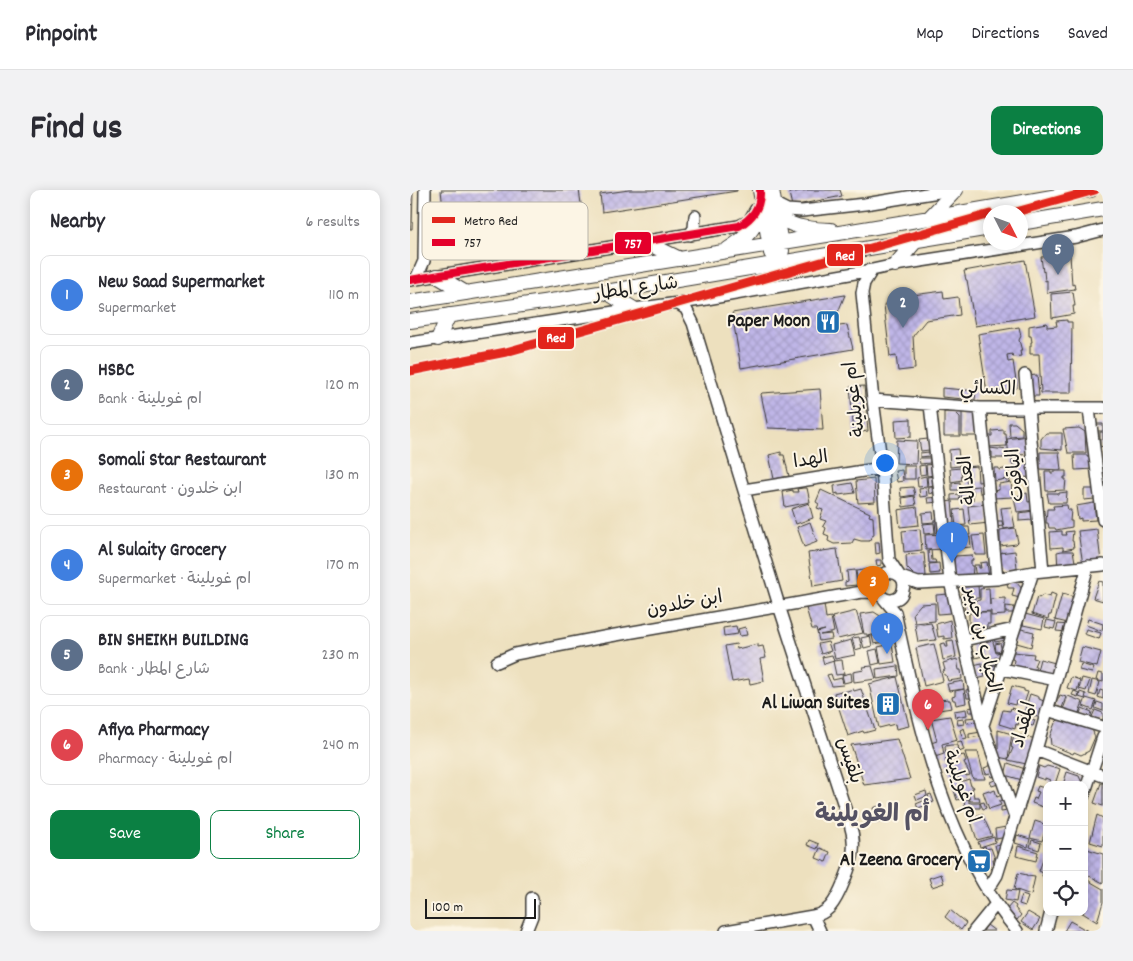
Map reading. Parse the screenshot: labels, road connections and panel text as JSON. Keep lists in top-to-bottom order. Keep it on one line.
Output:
{"streets":{"main road":["شارع المطار"],"street":["الكسائي","ام غويلينة","الهدا","الياقوت","العدالة","ابن خلدون","الحباب بن جبير","المقداد","بلقيس"]},"crossings":[["شارع المطار","ام غويلينة"],["الكسائي","ام غويلينة"],["الكسائي","الياقوت"],["الكسائي","العدالة"],["الكسائي","الحباب بن جبير"],["ام غويلينة","الهدا"],["ام غويلينة","ابن خلدون"],["ام غويلينة","المقداد"],["الهدا","بلقيس"],["الياقوت","الحباب بن جبير"],["ابن خلدون","بلقيس"],["الحباب بن جبير","المقداد"]],"districts":["أم الغويلينة"],"places":{"restaurant":["Paper Moon"],"building":["Al Liwan Suites"],"supermarket":["Al Zeena Grocery"]},"lines":["metro line Red","transit line 757"],"legend":["Metro Red","757"],"scale_bar":"100 m","north":"bottom right","page":{"header":"Pinpoint","nav":["Map","Directions","Saved"],"title":"Find us","buttons":["Directions",["Save","Share"]],"heading":["Nearby","6 results"],"pins":["5","2","1","3","4","6"],"list":[{"mark":"1","name":"New Saad Supermarket","note":"Supermarket","value":"110 m"},{"mark":"2","name":"HSBC","note":"Bank · ام غويلينة","value":"120 m"},{"mark":"3","name":"Somali Star Restaurant","note":"Restaurant · ابن خلدون","value":"130 m"},{"mark":"4","name":"Al Sulaity Grocery","note":"Supermarket · ام غويلينة","value":"170 m"},{"mark":"5","name":"BIN SHEIKH BUILDING","note":"Bank · شارع المطار","value":"230 m"},{"mark":"6","name":"Afiya Pharmacy","note":"Pharmacy · ام غويلينة","value":"240 m"}],"map_buttons":["+","−"],"scale":"100 m"}}
